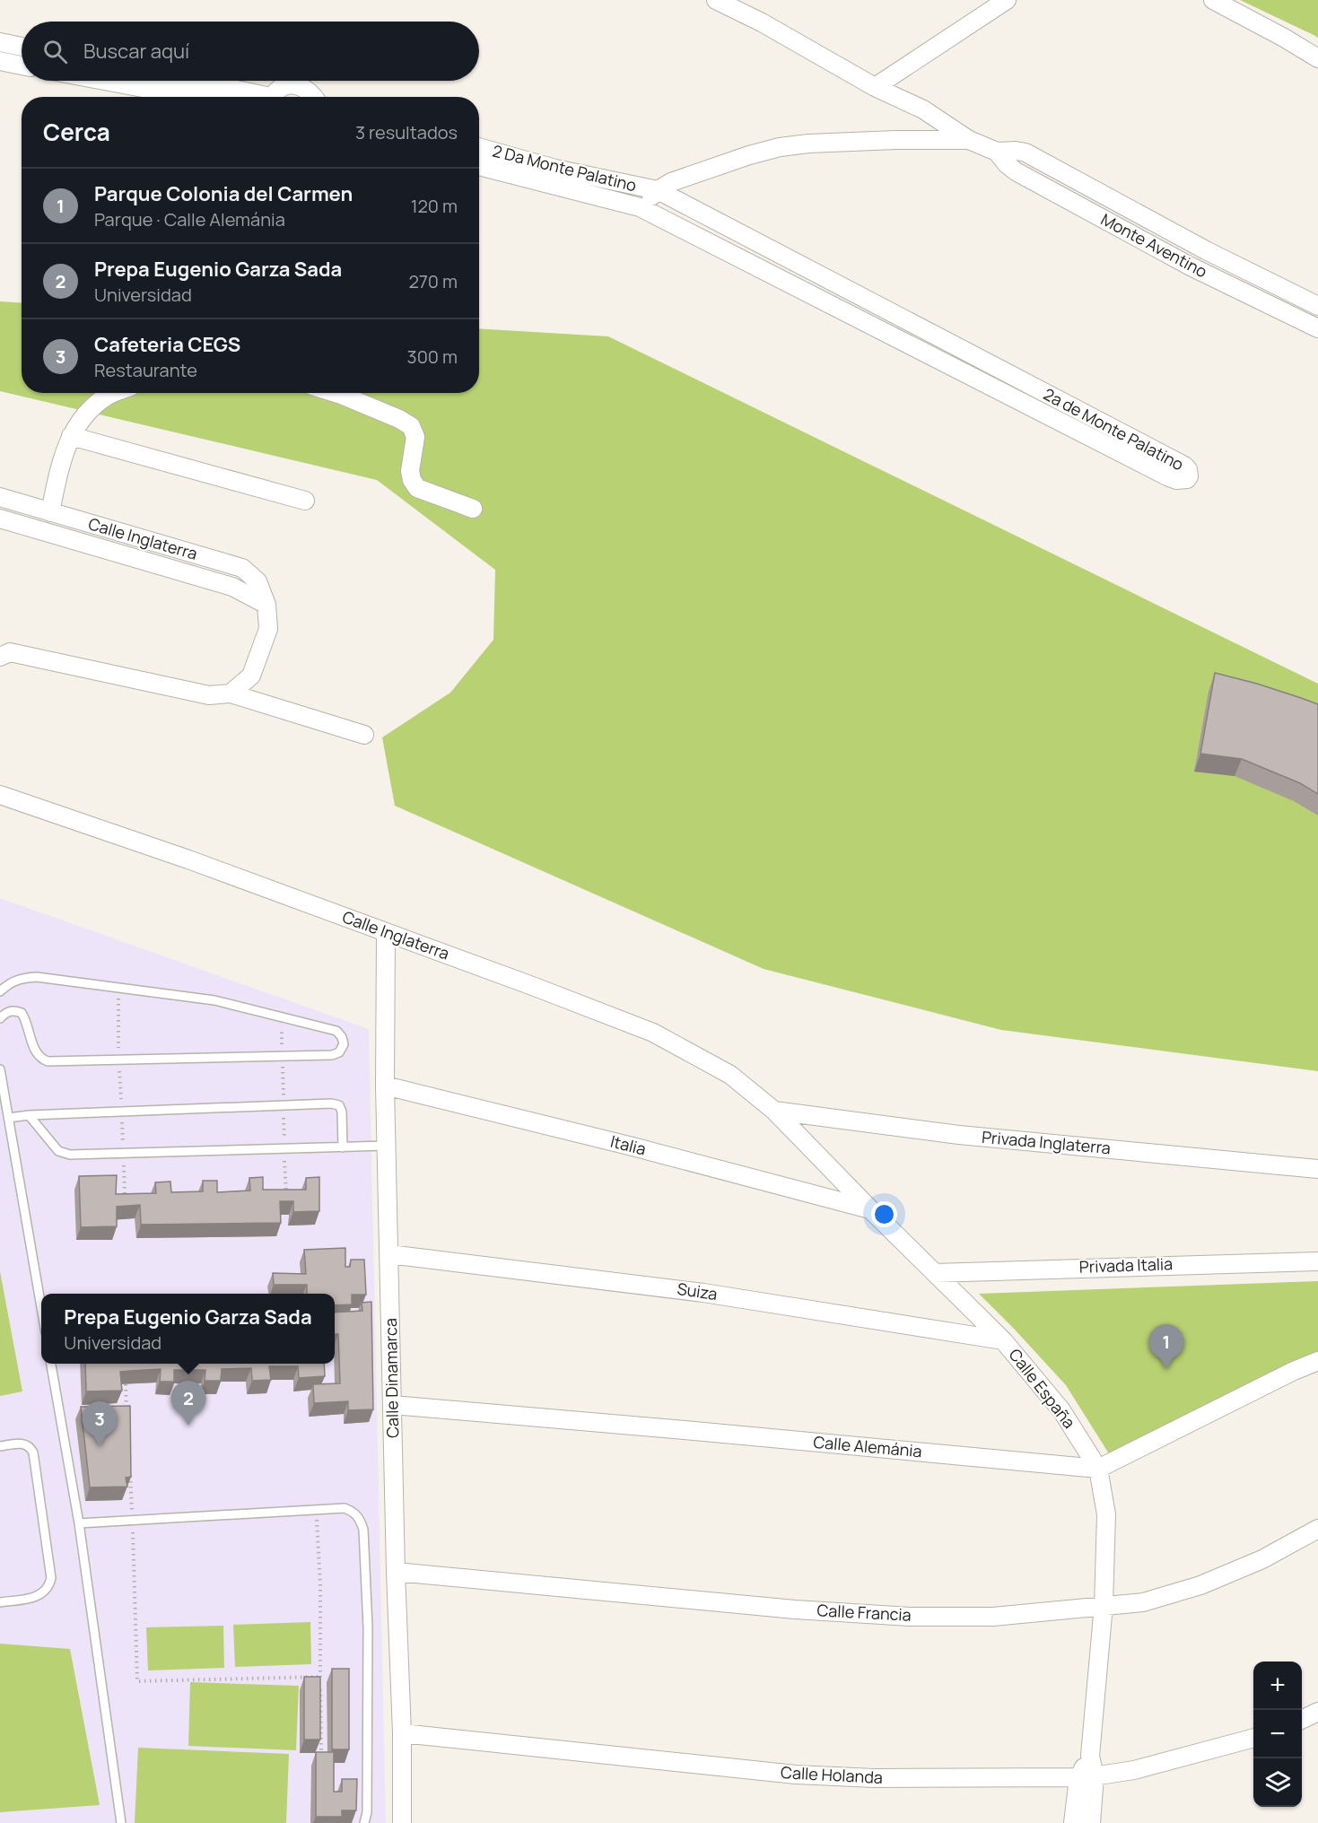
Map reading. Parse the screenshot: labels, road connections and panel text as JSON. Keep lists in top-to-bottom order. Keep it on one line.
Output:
{"streets":{"street":["2 Da Monte Palatino","Monte Aventino","2a de Monte Palatino","Calle Inglaterra","Privada Inglaterra","Italia","Privada Italia","Suiza","Calle Dinamarca","Calle España","Calle Alemánia","Calle Francia","Calle Holanda"]},"crossings":[["2 Da Monte Palatino","2a de Monte Palatino"],["Calle Inglaterra","Privada Inglaterra"],["Calle Inglaterra","Calle Dinamarca"],["Calle Inglaterra","Calle España"],["Privada Inglaterra","Calle España"],["Italia","Calle Dinamarca"],["Italia","Calle España"],["Privada Italia","Calle España"],["Suiza","Calle Dinamarca"],["Suiza","Calle España"],["Calle Dinamarca","Calle Alemánia"],["Calle Dinamarca","Calle Francia"],["Calle Dinamarca","Calle Holanda"],["Calle España","Calle Alemánia"],["Calle España","Calle Francia"],["Calle España","Calle Holanda"]],"page":{"search":"Buscar aquí","heading":["Cerca","3 resultados"],"list":[{"mark":"1","name":"Parque Colonia del Carmen","note":"Parque · Calle Alemánia","value":"120 m"},{"mark":"2","name":"Prepa Eugenio Garza Sada","note":"Universidad","value":"270 m"},{"mark":"3","name":"Cafeteria CEGS","note":"Restaurante","value":"300 m"}],"popup":["Prepa Eugenio Garza Sada","Universidad"],"pins":["1","2","3"],"map_buttons":["+","−"]}}
